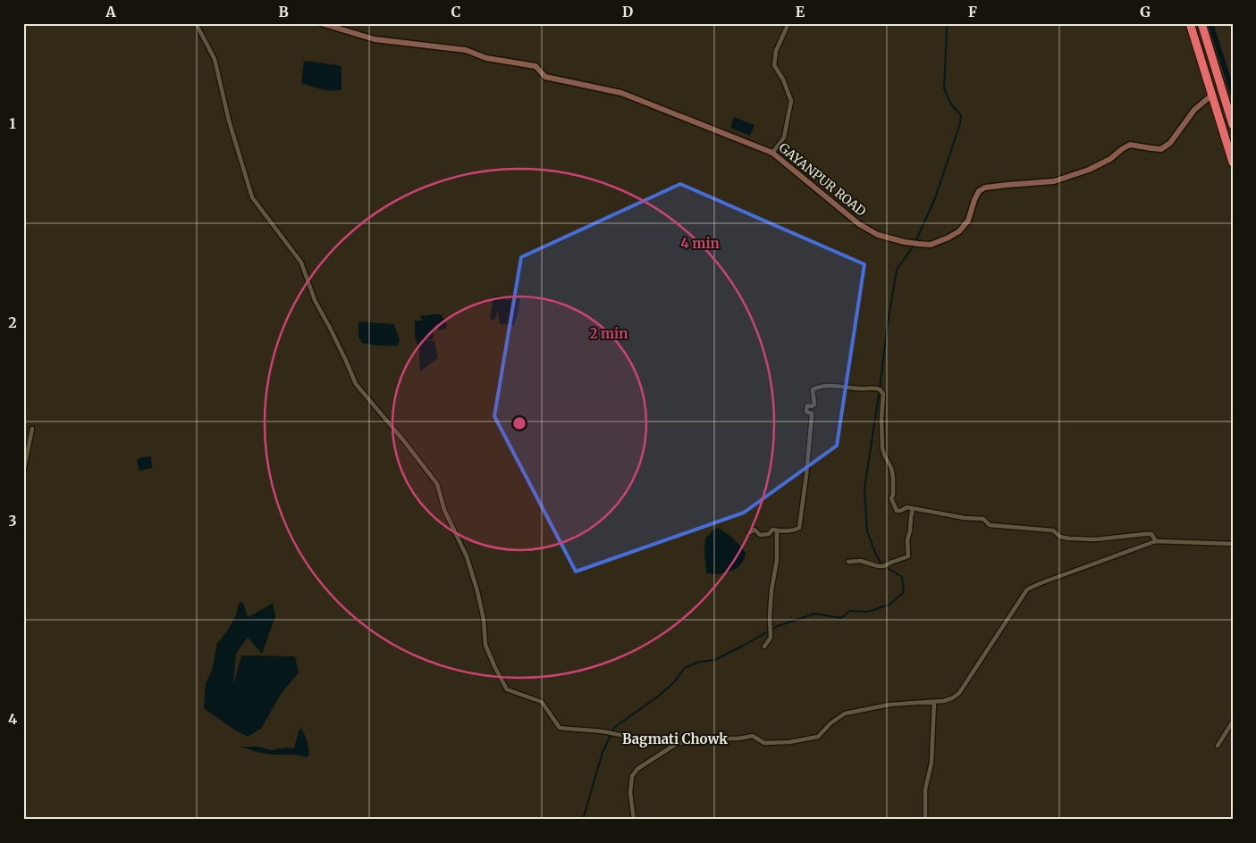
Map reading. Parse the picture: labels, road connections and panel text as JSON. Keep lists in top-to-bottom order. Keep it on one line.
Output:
{"streets":{"street":["GAYANPUR ROAD"]},"districts":["Bagmati Chowk"],"grid":{"columns":["A","B","C","D","E","F","G"],"rows":["1","2","3","4"]},"rings":["4 min","2 min"]}
